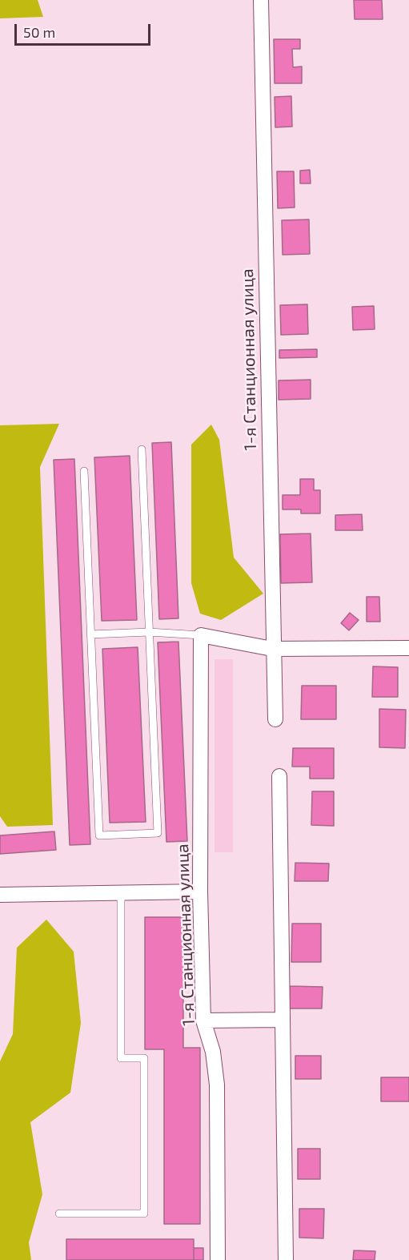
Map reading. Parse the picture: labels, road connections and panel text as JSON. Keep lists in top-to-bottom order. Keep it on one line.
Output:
{"streets":{"street":["1-я Станционная улица"]},"scale_bar":"50 m"}
